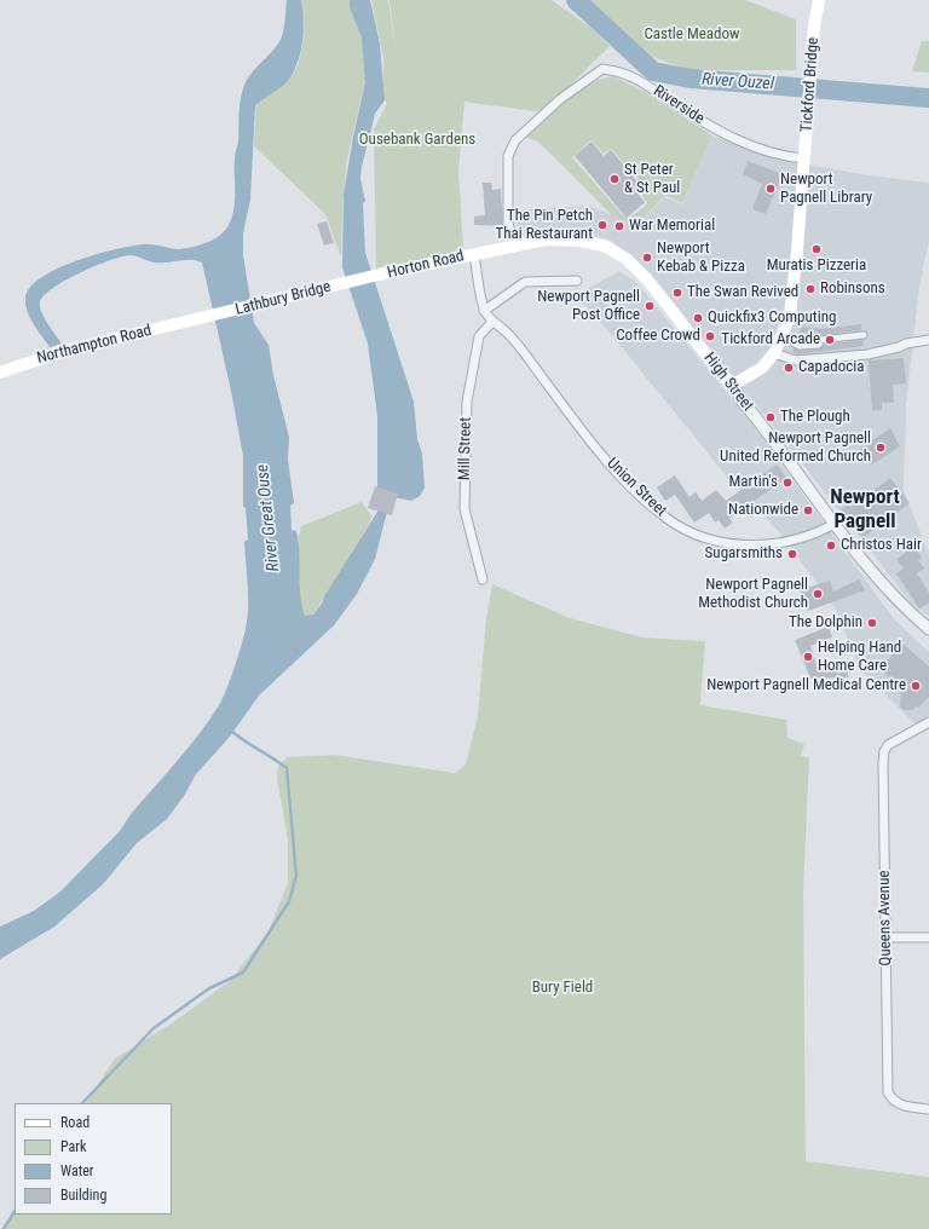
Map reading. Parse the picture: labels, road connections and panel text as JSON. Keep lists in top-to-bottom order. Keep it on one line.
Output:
{"streets":{"main road":["Tickford Bridge","Horton Road","Lathbury Bridge","Northampton Road","High Street"],"street":["Riverside","Mill Street","Union Street","Queens Avenue"]},"crossings":[["Tickford Bridge","Riverside"],["Riverside","High Street"],["Horton Road","Lathbury Bridge"],["Horton Road","High Street"],["Lathbury Bridge","Northampton Road"],["High Street","Union Street"],["Mill Street","Union Street"]],"districts":["Newport Pagnell"],"water":["River Ouzel","River Great Ouse"],"parks":["Castle Meadow","Ousebank Gardens","Bury Field"],"places":["St Peter & St Paul","Newport Pagnell Library","The Pin Petch Thai Restaurant","War Memorial","Muratis Pizzeria","Newport Kebab & Pizza","Robinsons","The Swan Revived","Newport Pagnell Post Office","Quickfix3 Computing","Coffee Crowd","Tickford Arcade","Capadocia","The Plough","Newport Pagnell United Reformed Church","Martin's","Nationwide","Christos Hair","Sugarsmiths","Newport Pagnell Methodist Church","The Dolphin","Helping Hand Home Care","Newport Pagnell Medical Centre"],"legend":["Road","Park","Water","Building"]}
